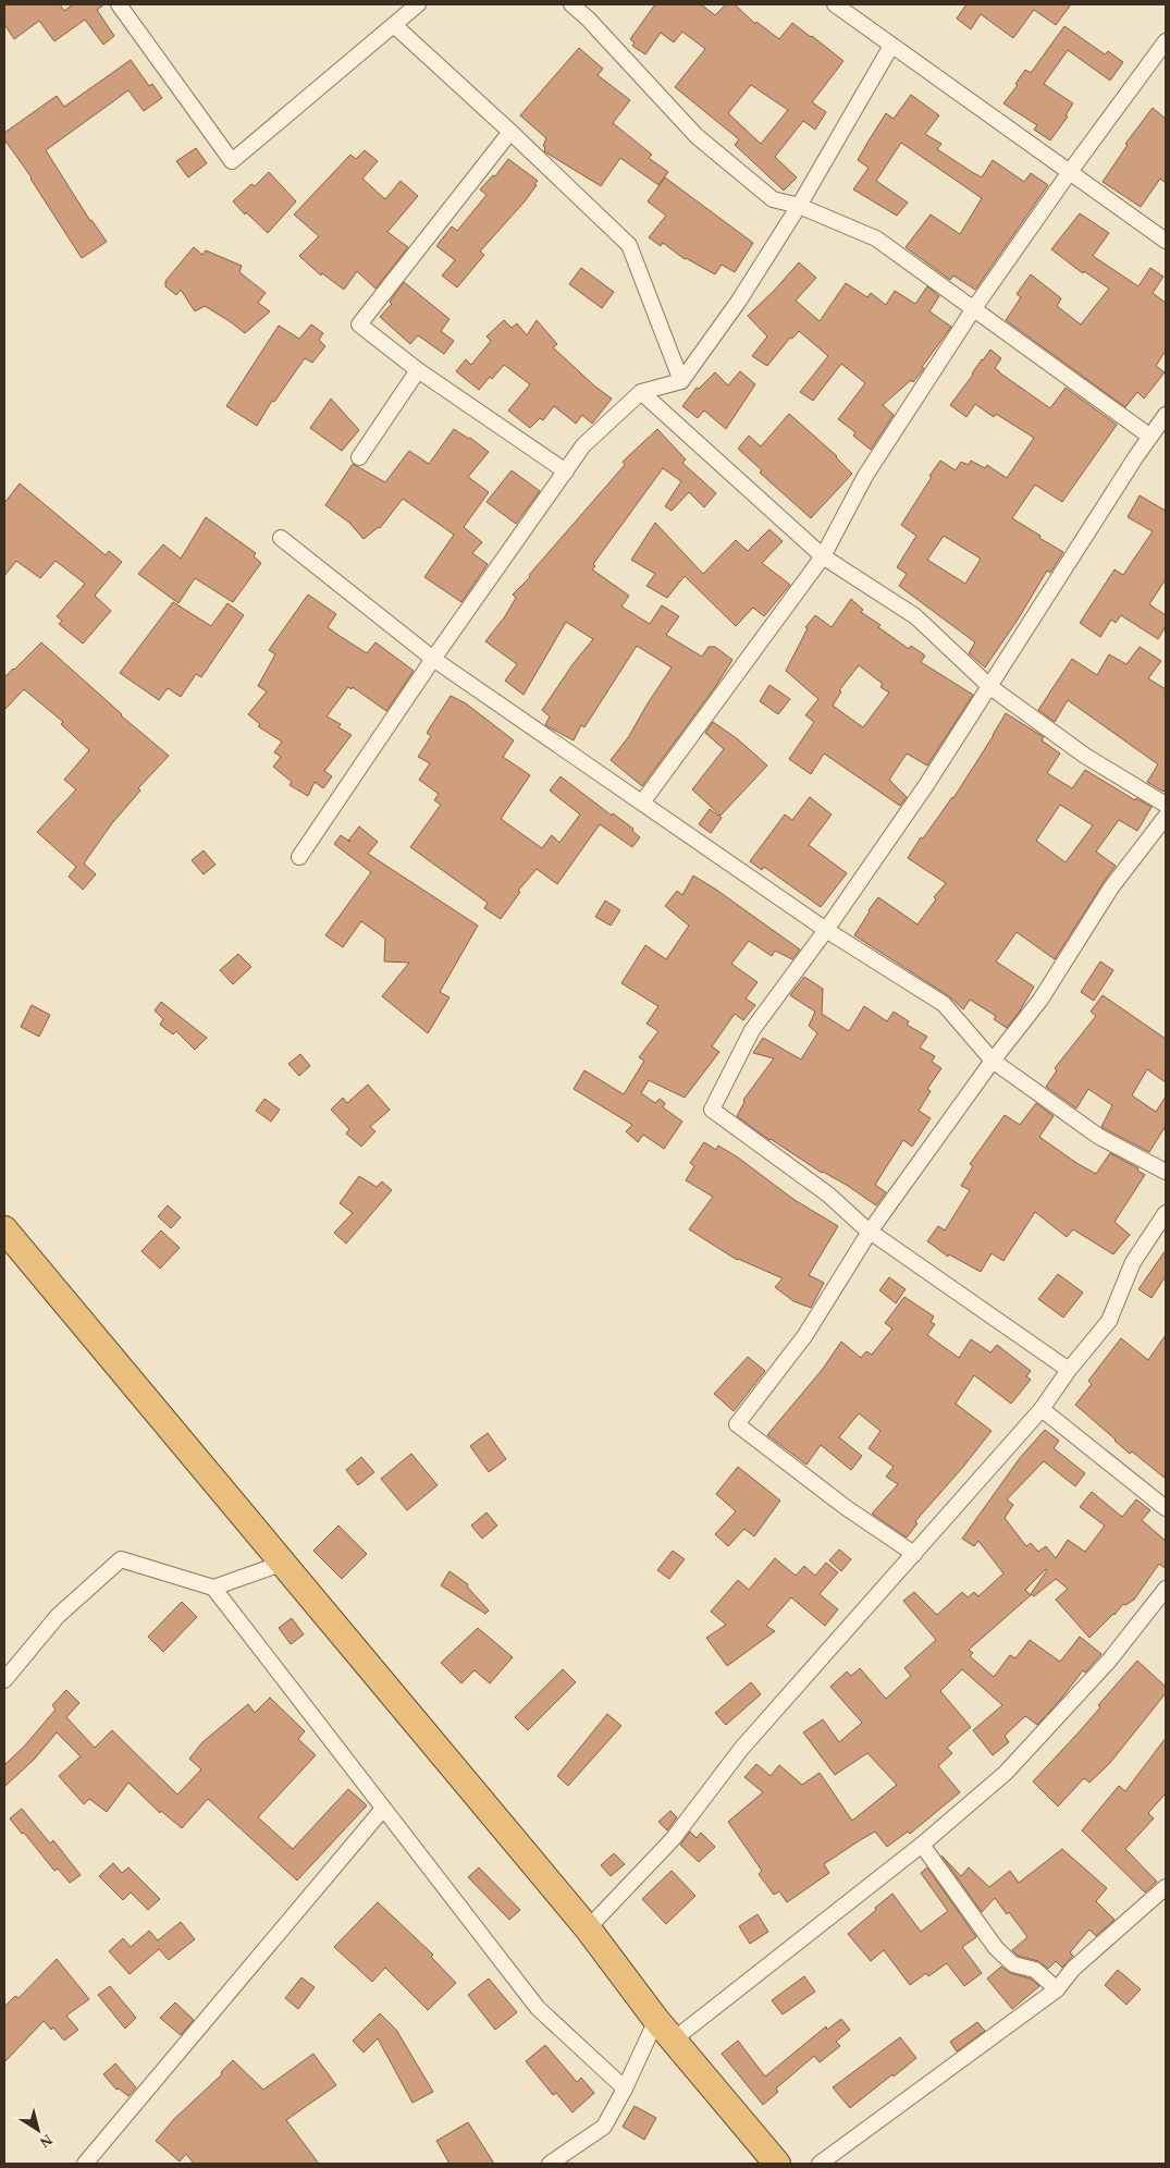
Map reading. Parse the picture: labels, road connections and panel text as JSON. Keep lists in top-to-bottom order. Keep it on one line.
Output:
{"north":"bottom right"}
